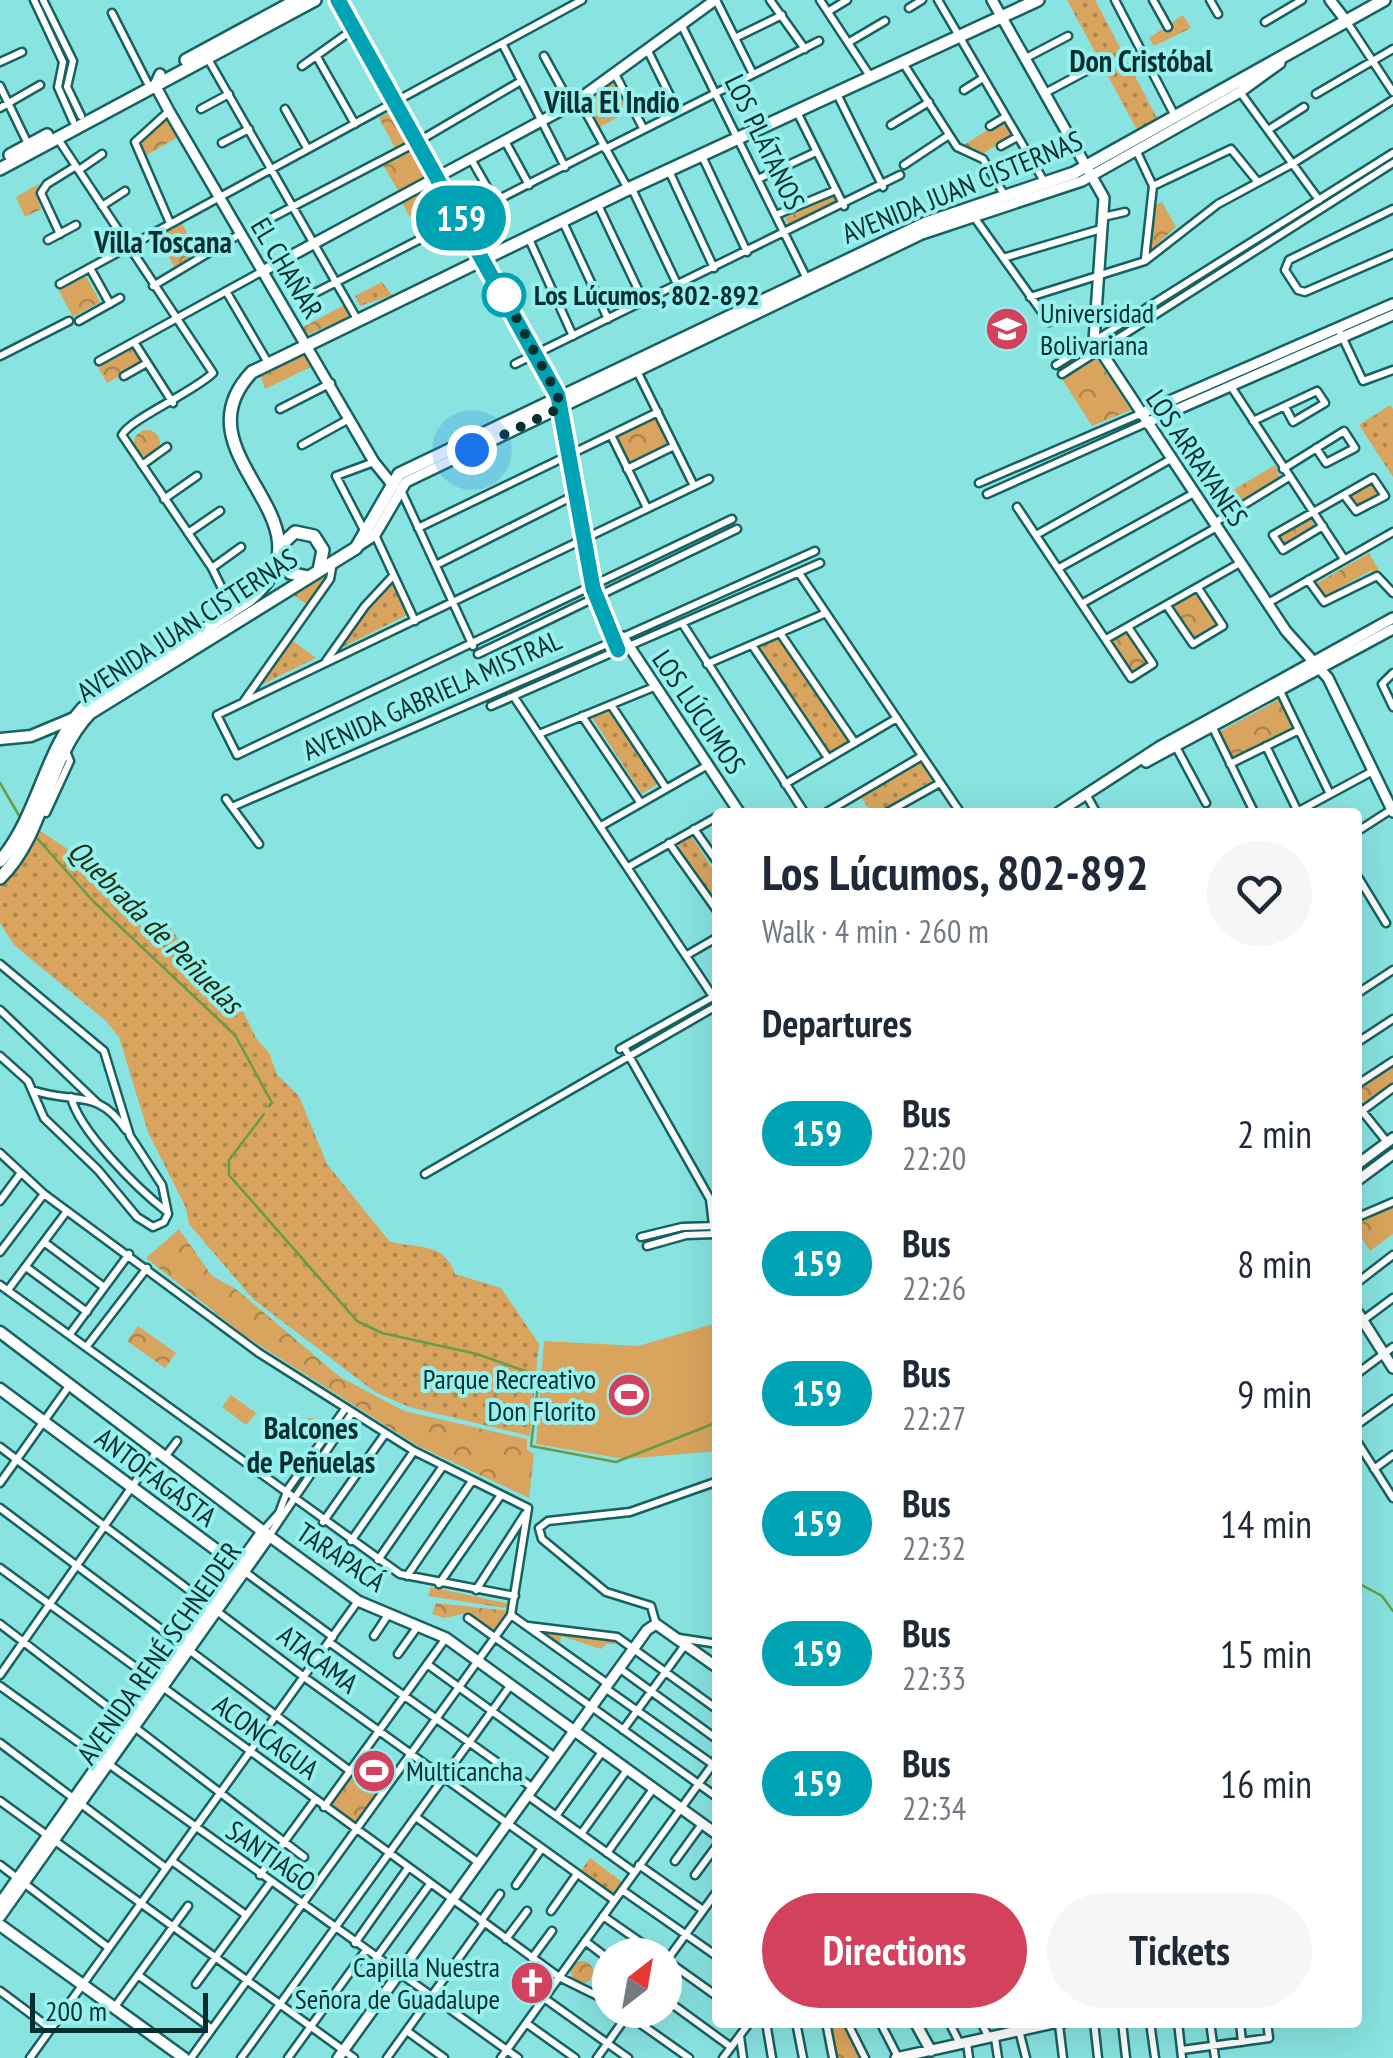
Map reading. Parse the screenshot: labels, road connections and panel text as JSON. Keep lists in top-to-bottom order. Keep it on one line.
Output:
{"streets":{"main road":["AVENIDA JUAN CISTERNAS","ANTOFAGASTA","TARAPACÁ","AVENIDA RENÉ SCHNEIDER"],"street":["LOS PLÁTANOS","EL CHAÑAR","LOS ARRAYANES","AVENIDA GABRIELA MISTRAL","LOS LÚCUMOS","ATACAMA","ACONCAGUA","SANTIAGO"]},"crossings":[["LOS PLÁTANOS","AVENIDA JUAN CISTERNAS"],["AVENIDA JUAN CISTERNAS","EL CHAÑAR"],["AVENIDA JUAN CISTERNAS","LOS LÚCUMOS"],["AVENIDA GABRIELA MISTRAL","LOS LÚCUMOS"],["ANTOFAGASTA","AVENIDA RENÉ SCHNEIDER"],["TARAPACÁ","AVENIDA RENÉ SCHNEIDER"],["AVENIDA RENÉ SCHNEIDER","ATACAMA"],["AVENIDA RENÉ SCHNEIDER","ACONCAGUA"],["AVENIDA RENÉ SCHNEIDER","SANTIAGO"]],"districts":["Don Cristóbal","Villa El Indio","Villa Toscana","Balcones de Peñuelas"],"water":["Quebrada de Peñuelas"],"places":{"other":["Los Lúcumos, 802-892"],"school or university":["Universidad Bolivariana"],"sports":["Parque Recreativo Don Florito","Multicancha"],"church":["Capilla Nuestra Señora de Guadalupe"]},"lines":["bus line 159"],"scale_bar":"200 m","north":"top right","page":{"on_map":"159","heading":[["Los Lúcumos, 802-892","Walk · 4 min · 260 m"],"Departures"],"list":[{"mark":"159","name":"Bus","note":"22:20","value":"2 min"},{"mark":"159","name":"Bus","note":"22:26","value":"8 min"},{"mark":"159","name":"Bus","note":"22:27","value":"9 min"},{"mark":"159","name":"Bus","note":"22:32","value":"14 min"},{"mark":"159","name":"Bus","note":"22:33","value":"15 min"},{"mark":"159","name":"Bus","note":"22:34","value":"16 min"}],"buttons":["Directions","Tickets"],"scale":"200 m"}}
